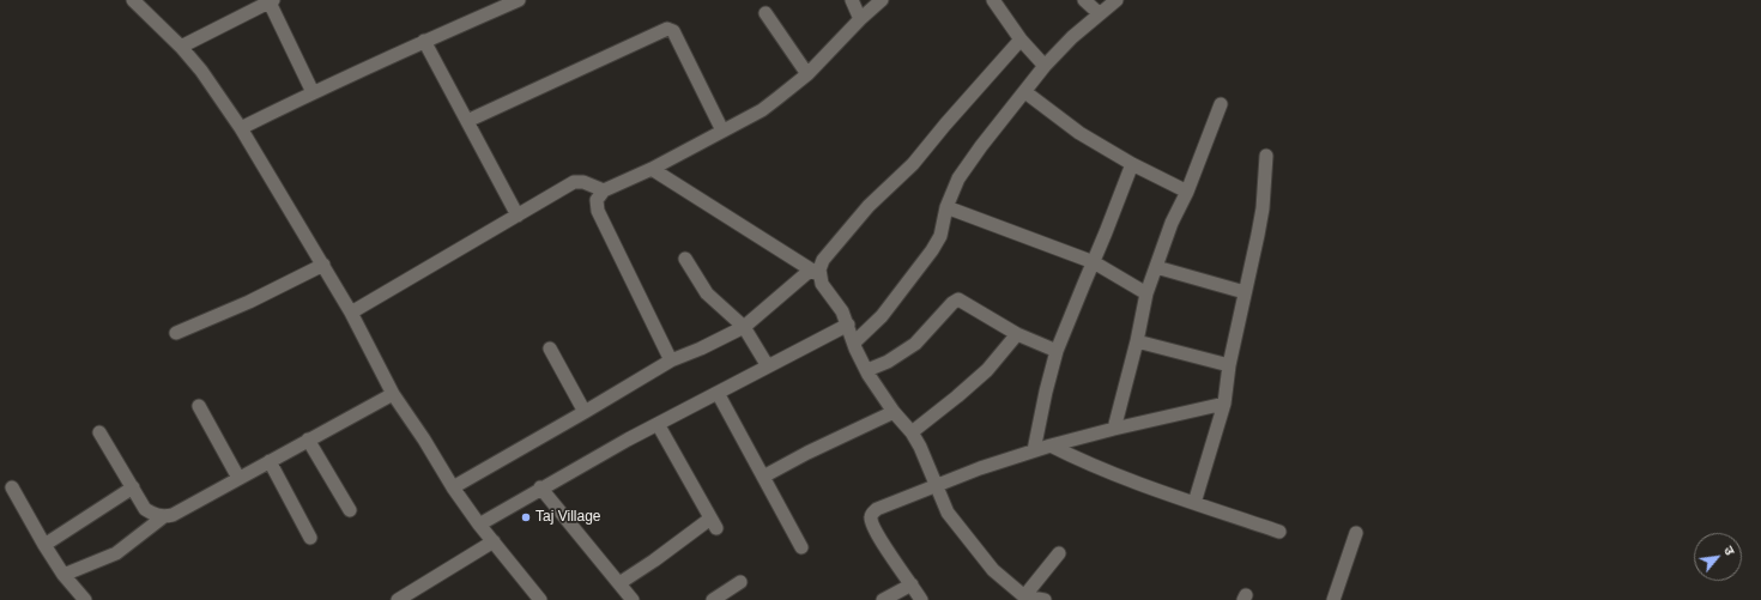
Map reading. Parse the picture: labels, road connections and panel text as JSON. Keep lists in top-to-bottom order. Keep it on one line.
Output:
{"places":["Taj Village"],"north":"top right"}
